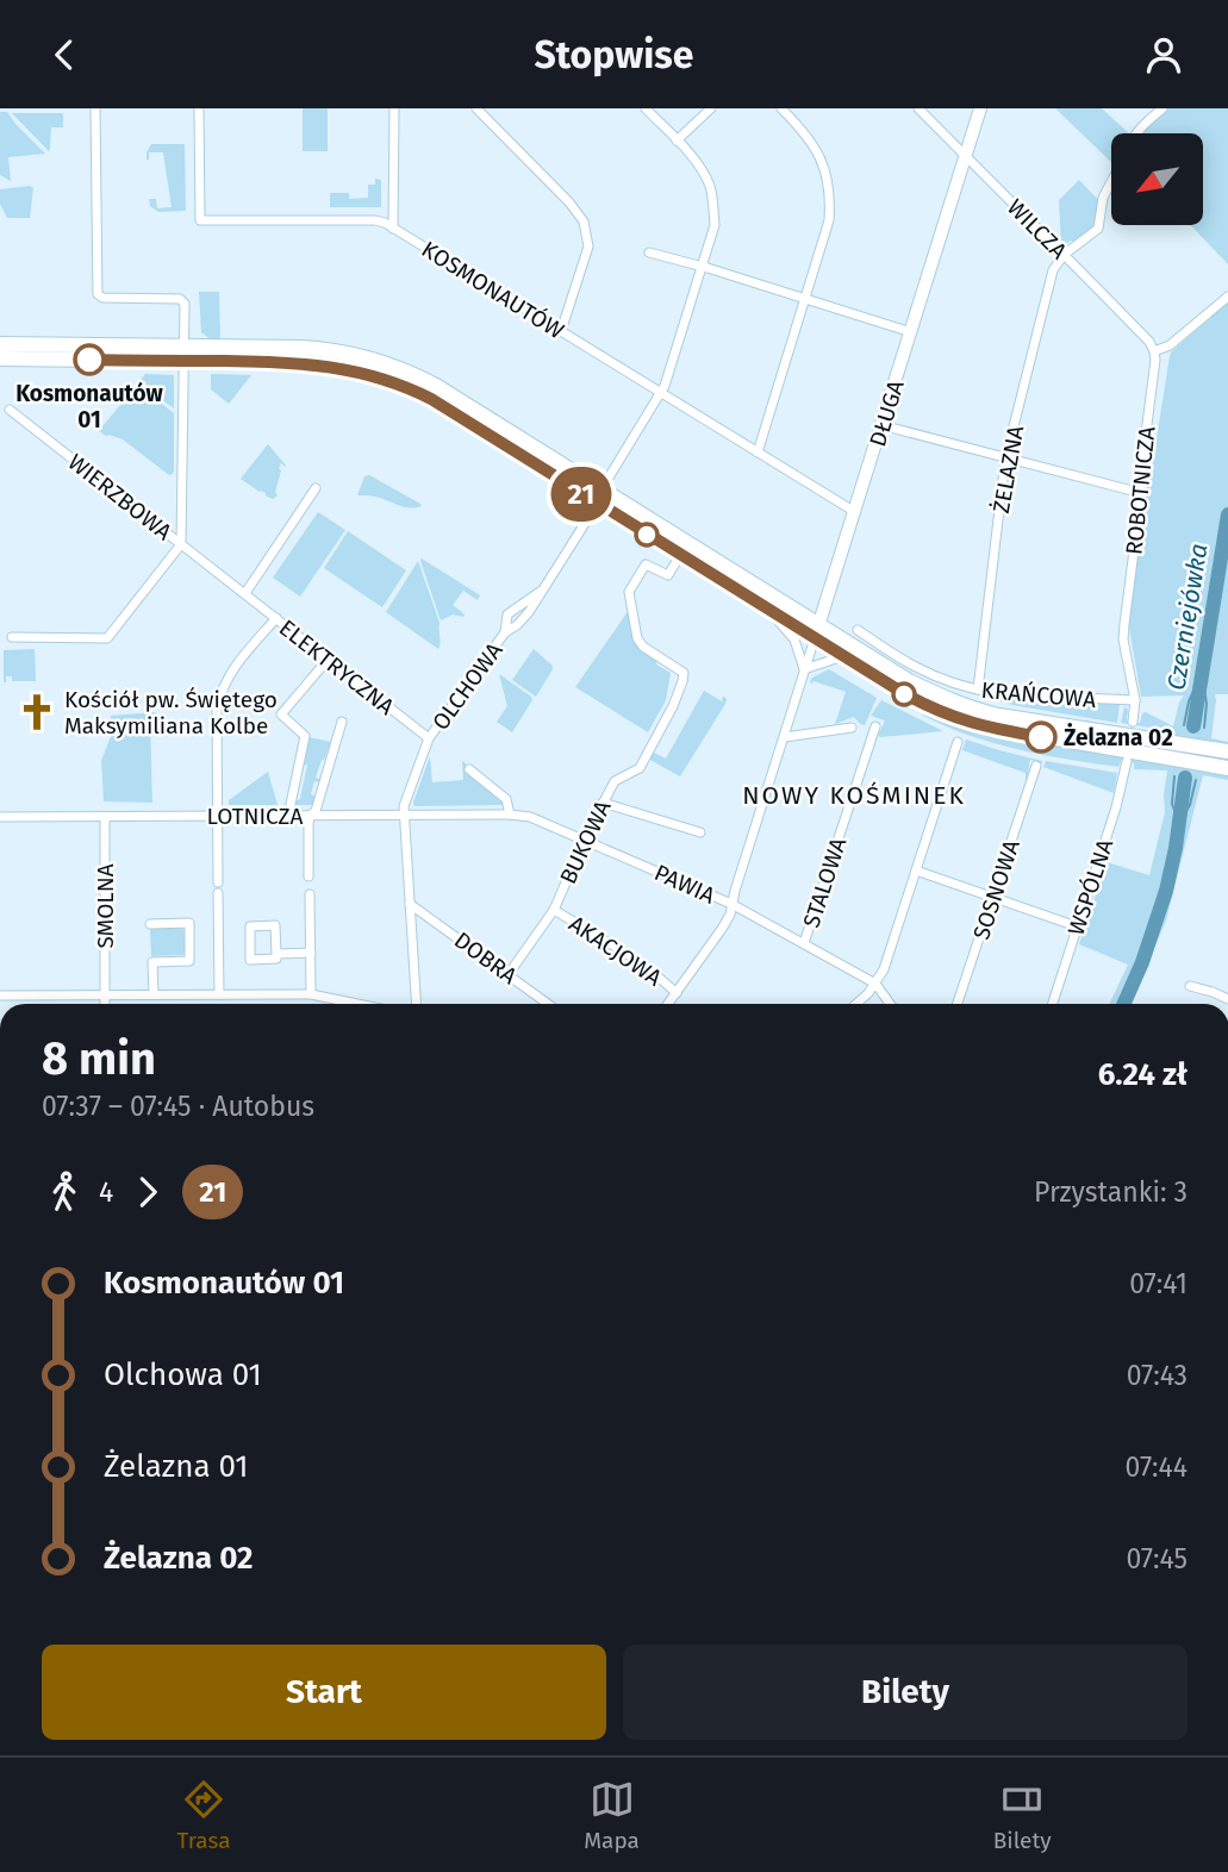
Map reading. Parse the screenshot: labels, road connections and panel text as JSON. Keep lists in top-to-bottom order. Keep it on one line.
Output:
{"streets":{"street":["WILCZA","KOSMONAUTÓW","DŁUGA","ŻELAZNA","ROBOTNICZA","WIERZBOWA","ELEKTRYCZNA","OLCHOWA","KRAŃCOWA","LOTNICZA","BUKOWA","STALOWA","PAWIA","WSPÓLNA","SOSNOWA","SMOLNA","AKACJOWA","DOBRA"]},"crossings":[["WILCZA","DŁUGA"],["WILCZA","ŻELAZNA"],["WILCZA","ROBOTNICZA"],["KOSMONAUTÓW","DŁUGA"],["DŁUGA","PAWIA"],["DŁUGA","AKACJOWA"],["ŻELAZNA","KRAŃCOWA"],["ROBOTNICZA","KRAŃCOWA"],["WIERZBOWA","ELEKTRYCZNA"],["ELEKTRYCZNA","OLCHOWA"],["LOTNICZA","PAWIA"],["LOTNICZA","SMOLNA"],["BUKOWA","PAWIA"],["BUKOWA","AKACJOWA"],["BUKOWA","DOBRA"],["STALOWA","PAWIA"]],"districts":["NOWY KOŚMINEK"],"water":["Czerniejówka"],"places":{"other":["Kosmonautów 01","Żelazna 02"],"church":["Kościół pw. Świętego Maksymiliana Kolbe"]},"lines":["bus line 21"],"north":"bottom left","page":{"header":"Stopwise","on_map":"21","heading":["8 min","07:37 – 07:45 · Autobus","6.24 zł"],"legs":["4","21","Przystanki: 3"],"list":[{"name":"Kosmonautów 01","value":"07:41"},{"name":"Olchowa 01","value":"07:43"},{"name":"Żelazna 01","value":"07:44"},{"name":"Żelazna 02","value":"07:45"}],"buttons":["Start","Bilety"],"tabs":["Trasa","Mapa","Bilety"]}}
